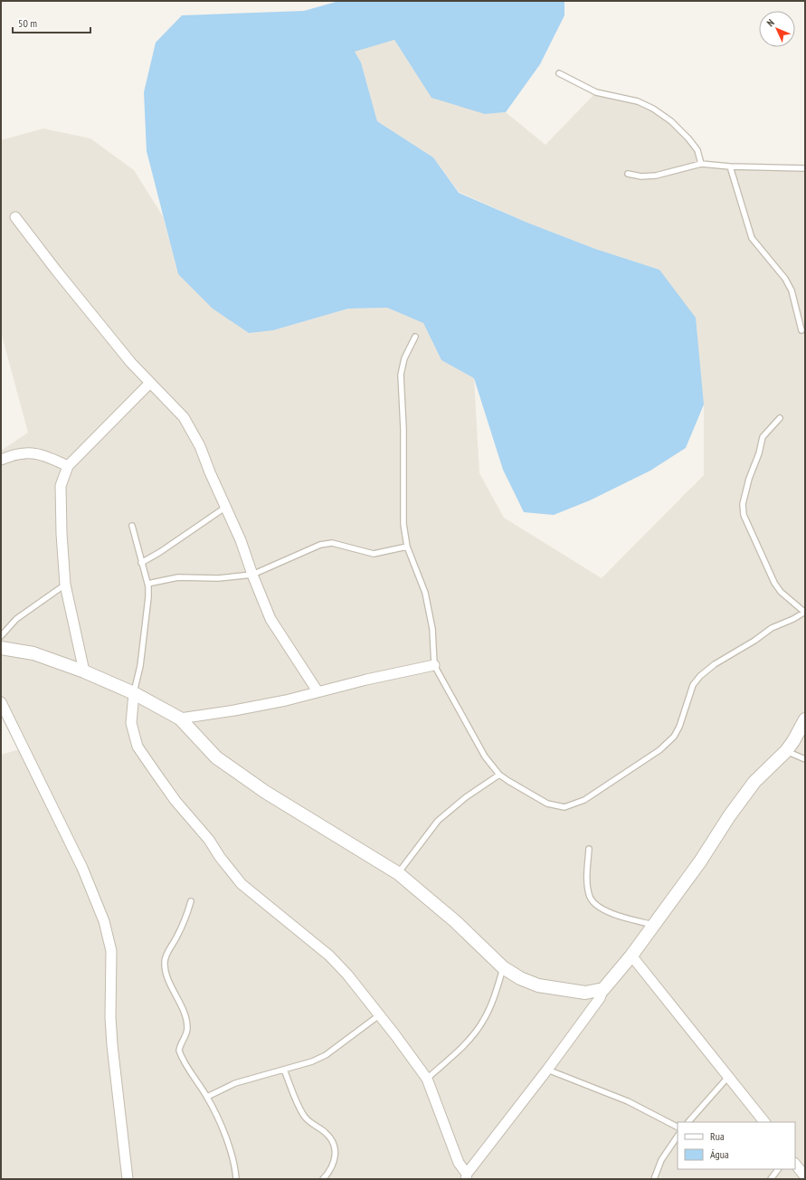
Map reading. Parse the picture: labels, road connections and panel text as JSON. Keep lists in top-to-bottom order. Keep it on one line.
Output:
{"legend":["Rua","Água"],"scale_bar":"50 m","north":"top left"}
